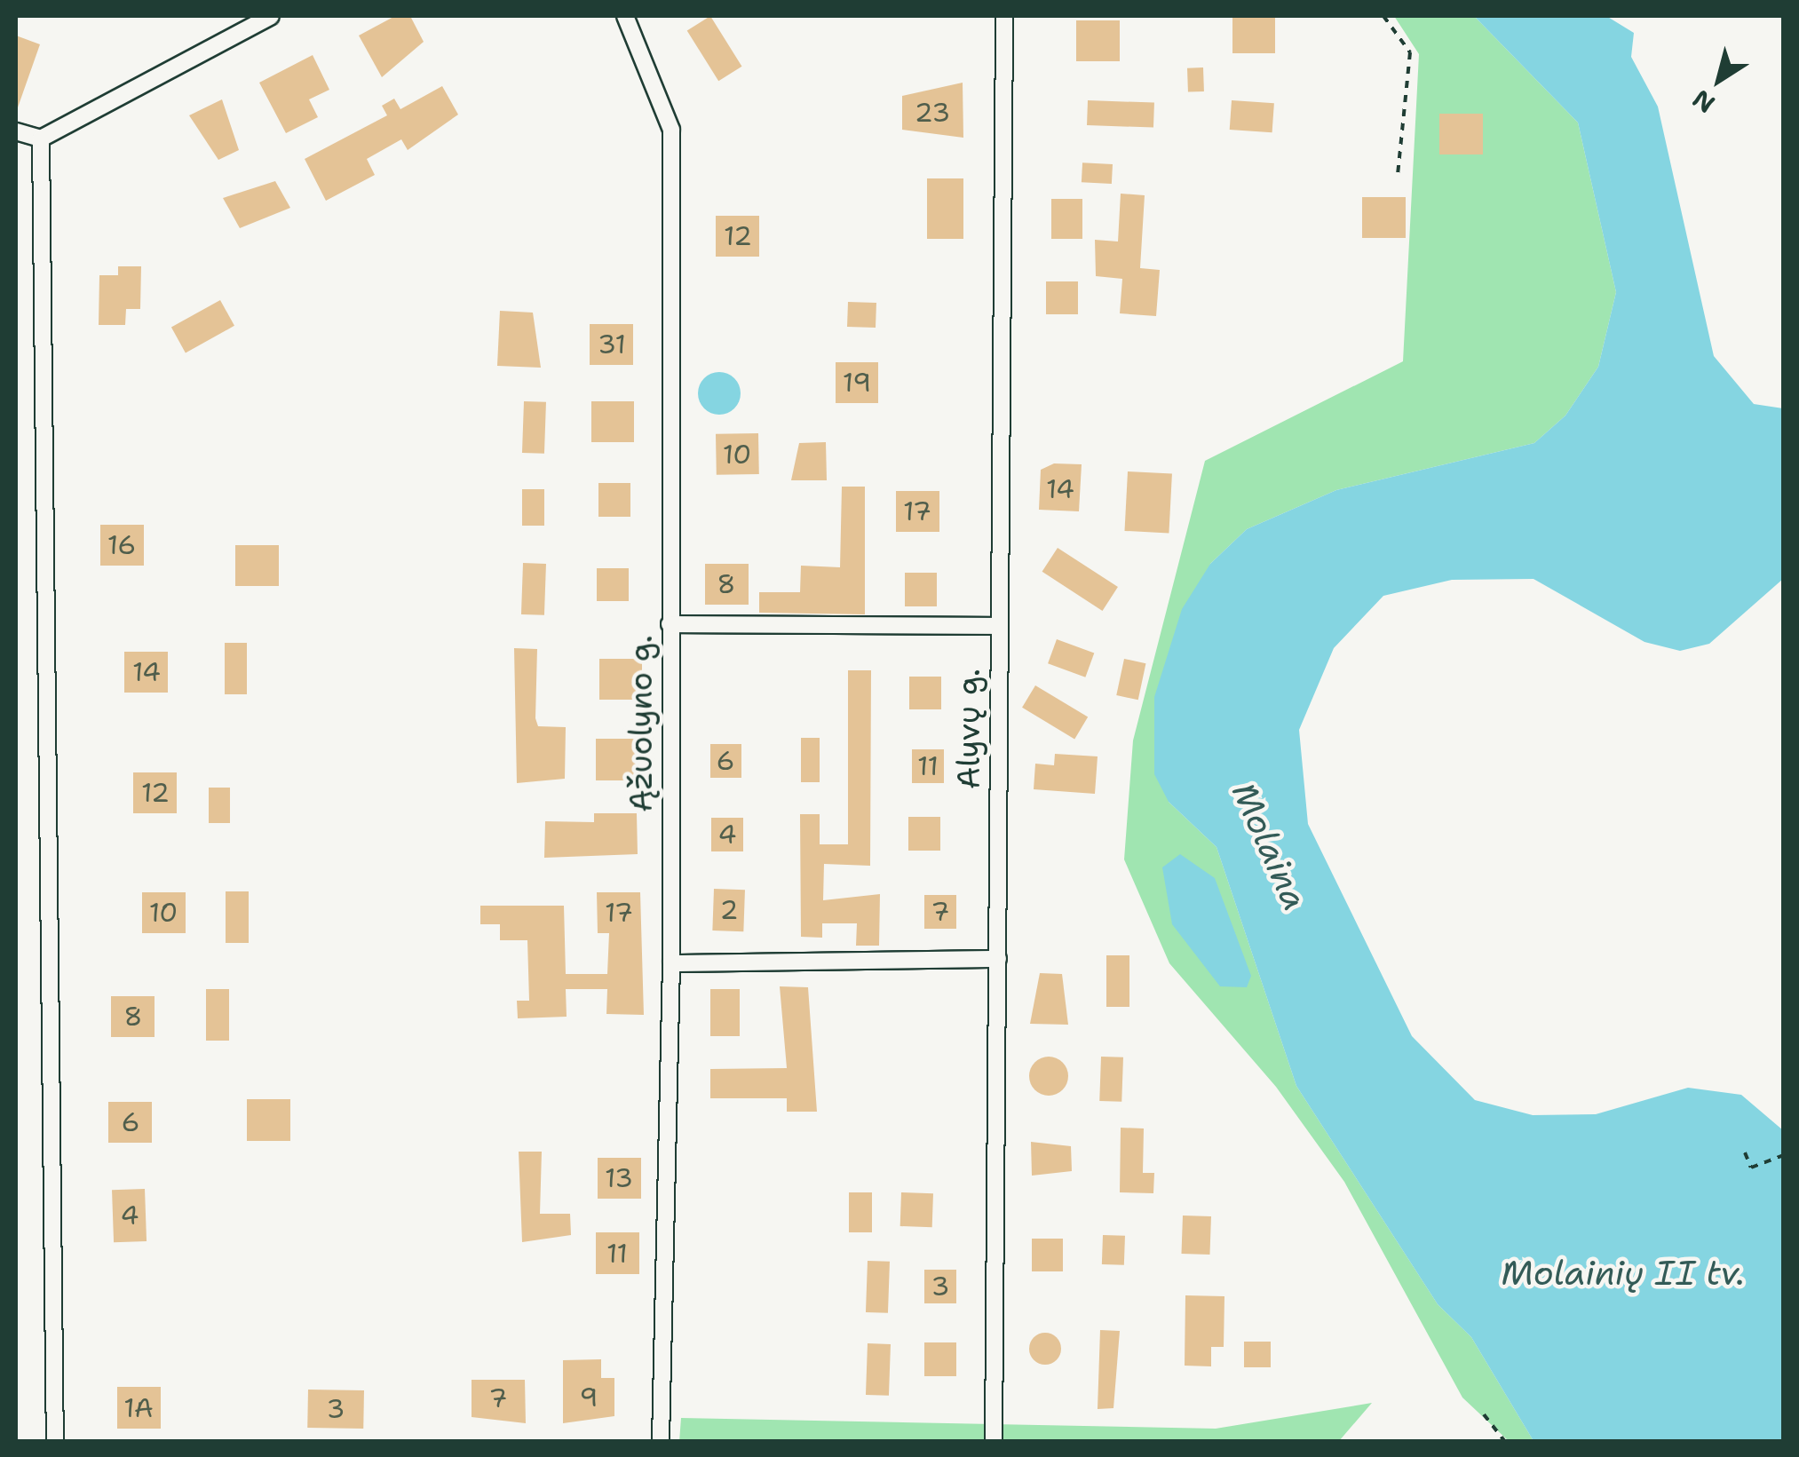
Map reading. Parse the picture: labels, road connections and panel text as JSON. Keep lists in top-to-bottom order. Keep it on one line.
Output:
{"streets":{"street":["Ąžuolyno g.","Alyvų g."]},"water":["Molaina","Molainių II tv."],"house_numbers":["23","12","31","19","10","14","17","16","8","14","6","11","12","4","2","7","10","17","8","6","13","4","11","3","9","7","1A","3"],"north":"bottom left"}
